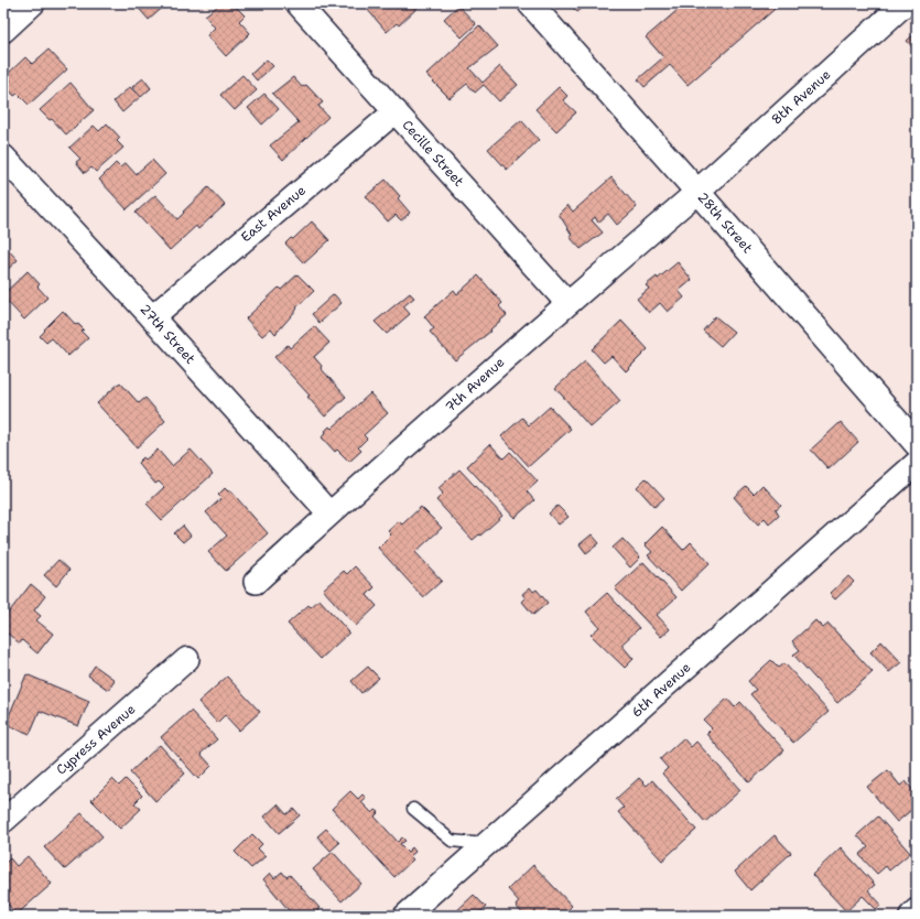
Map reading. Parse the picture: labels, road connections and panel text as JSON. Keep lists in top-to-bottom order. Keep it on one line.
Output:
{"streets":{"street":["8th Avenue","Cecille Street","East Avenue","28th Street","27th Street","7th Avenue","6th Avenue","Cypress Avenue"]},"crossings":[["8th Avenue","28th Street"],["8th Avenue","7th Avenue"],["Cecille Street","East Avenue"],["Cecille Street","7th Avenue"],["East Avenue","27th Street"],["28th Street","7th Avenue"],["27th Street","7th Avenue"]]}
